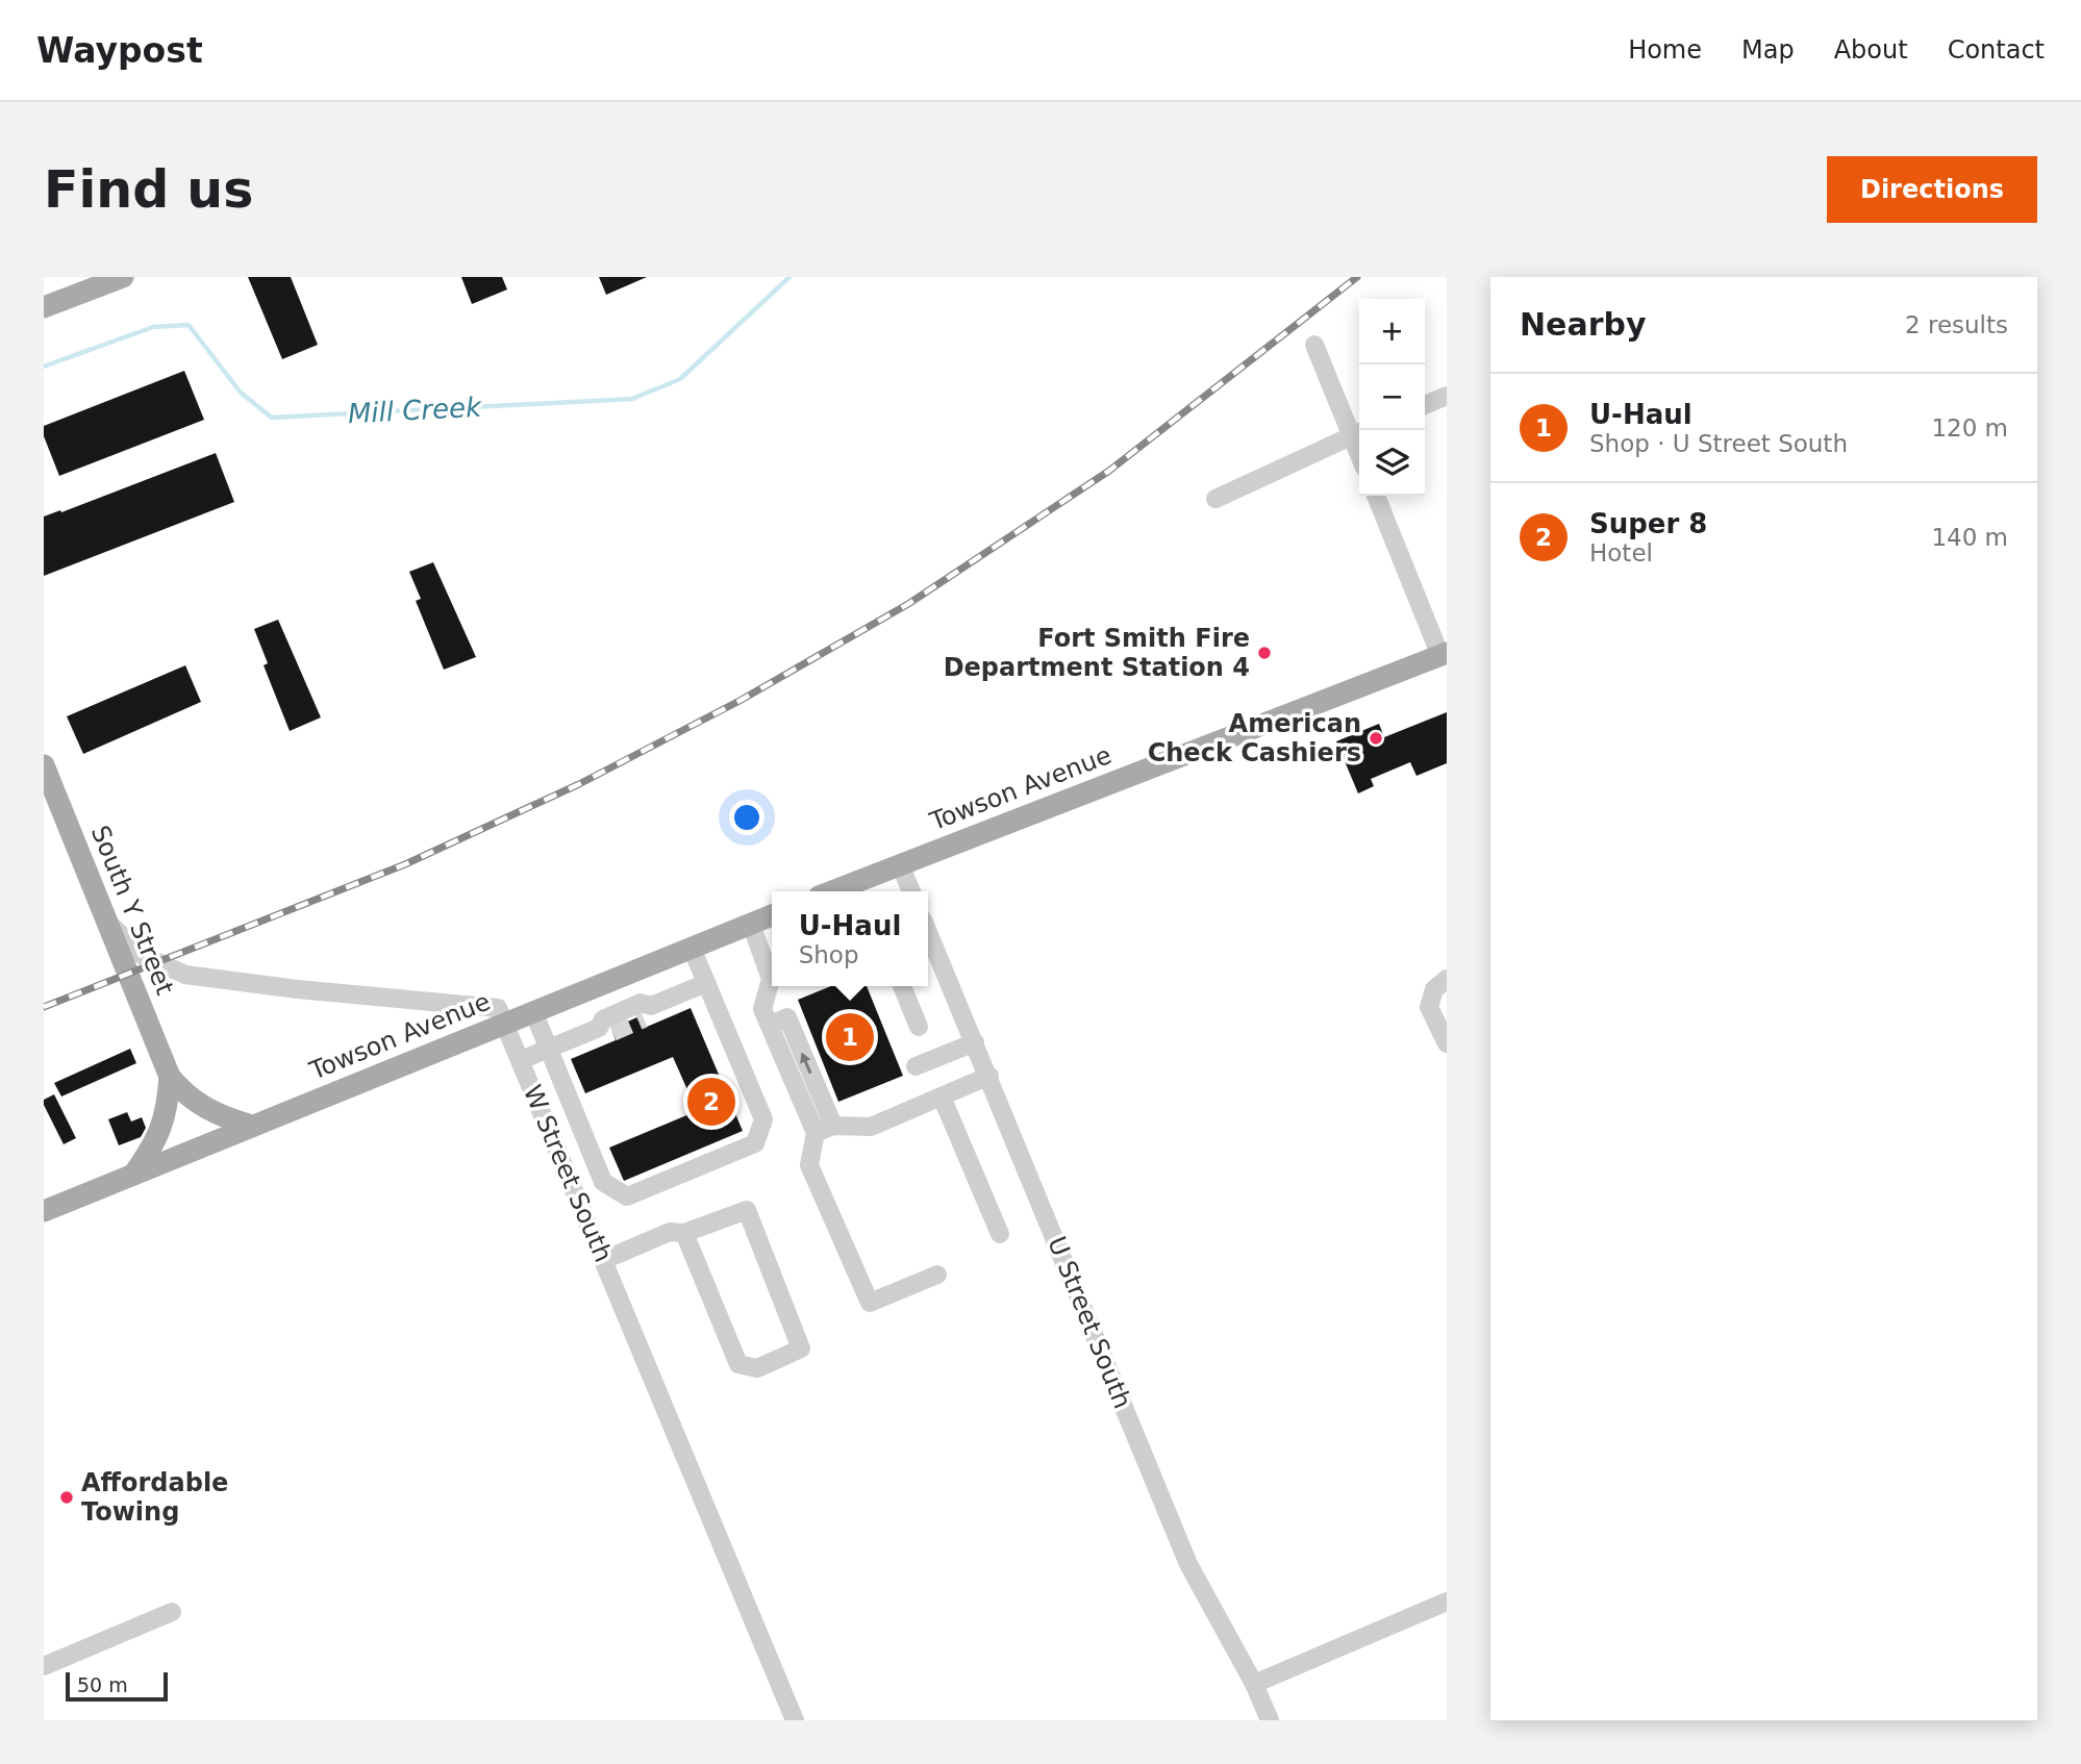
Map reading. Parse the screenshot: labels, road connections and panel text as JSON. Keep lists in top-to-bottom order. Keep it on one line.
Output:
{"streets":{"main road":["Towson Avenue","South Y Street"],"street":["W Street South","U Street South"]},"crossings":[["Towson Avenue","South Y Street"],["Towson Avenue","W Street South"]],"water":["Mill Creek"],"places":["Fort Smith Fire Department Station 4","American Check Cashiers","Affordable Towing"],"scale_bar":"50 m","page":{"header":"Waypost","nav":["Home","Map","About","Contact"],"buttons":"Directions","title":"Find us","heading":["Nearby","2 results"],"map_buttons":["+","−"],"list":[{"mark":"1","name":"U-Haul","note":"Shop · U Street South","value":"120 m"},{"mark":"2","name":"Super 8","note":"Hotel","value":"140 m"}],"popup":["U-Haul","Shop"],"pins":["1","2"],"scale":"50 m"}}
